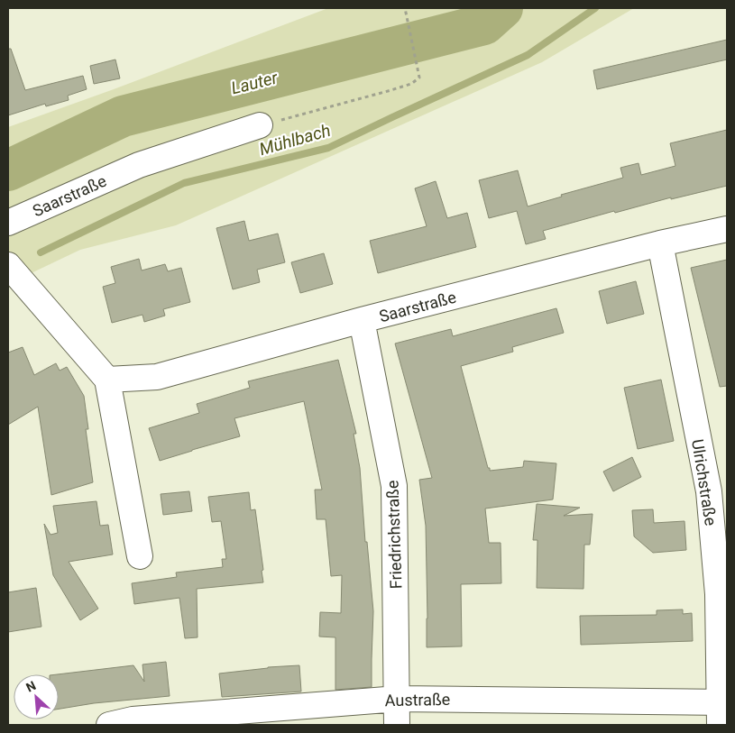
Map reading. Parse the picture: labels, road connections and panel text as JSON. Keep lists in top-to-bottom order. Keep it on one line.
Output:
{"streets":{"street":["Saarstraße","Ulrichstraße","Friedrichstraße","Austraße"]},"crossings":[["Saarstraße","Ulrichstraße"],["Saarstraße","Friedrichstraße"],["Ulrichstraße","Austraße"],["Friedrichstraße","Austraße"]],"water":["Lauter","Mühlbach"],"north":"top left"}
